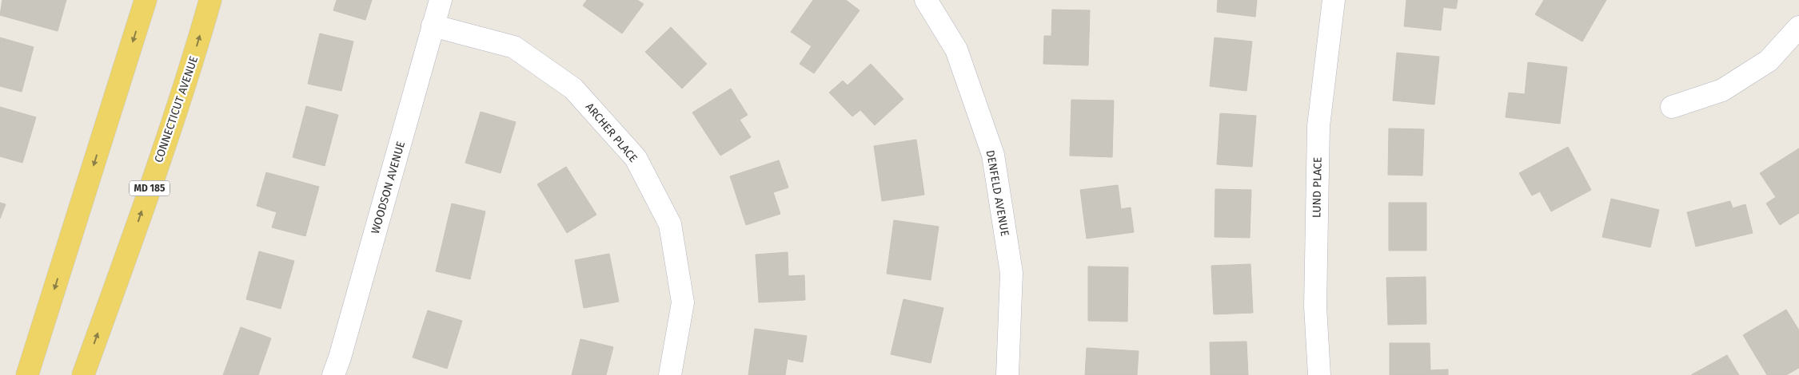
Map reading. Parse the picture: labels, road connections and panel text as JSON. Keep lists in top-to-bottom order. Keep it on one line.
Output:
{"streets":{"main road":["CONNECTICUT AVENUE","MD 185"],"street":["ARCHER PLACE","WOODSON AVENUE","LUND PLACE","DENFELD AVENUE"]},"crossings":[["ARCHER PLACE","WOODSON AVENUE"]]}
